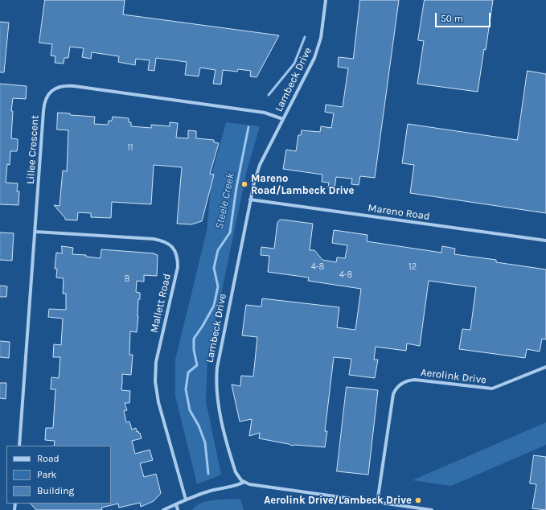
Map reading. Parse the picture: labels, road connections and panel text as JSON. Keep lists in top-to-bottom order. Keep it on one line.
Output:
{"streets":{"street":["Lambeck Drive","Lillee Crescent","Mareno Road","Mallett Road","Aerolink Drive"]},"crossings":[["Lambeck Drive","Lillee Crescent"],["Lambeck Drive","Mareno Road"],["Lillee Crescent","Mallett Road"]],"water":["Steele Creek"],"places":["Mareno Road/Lambeck Drive","Aerolink Drive/Lambeck Drive"],"house_numbers":["11","4-8","12","4-8","8"],"legend":["Road","Park","Building"],"scale_bar":"50 m"}
